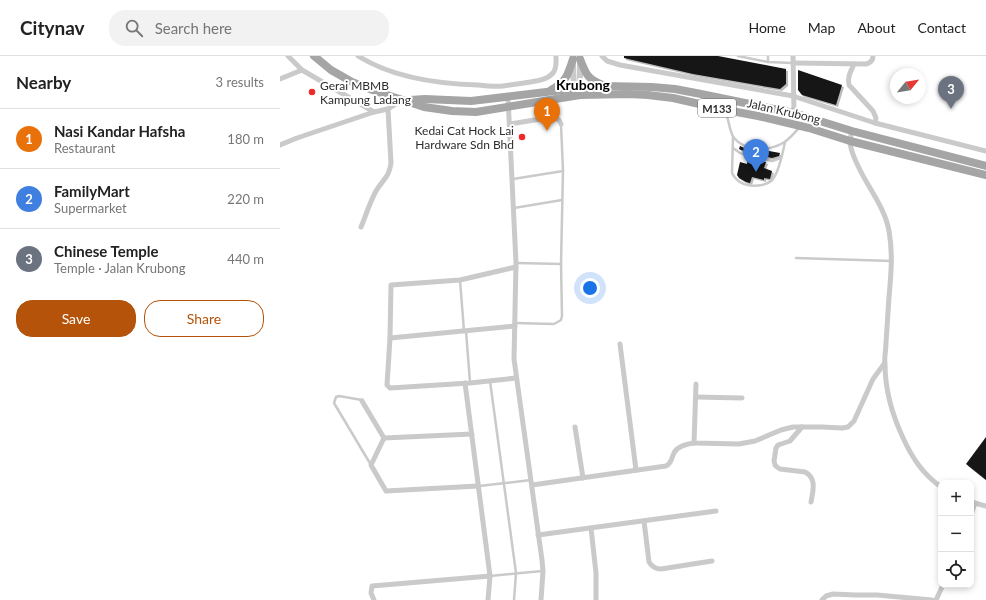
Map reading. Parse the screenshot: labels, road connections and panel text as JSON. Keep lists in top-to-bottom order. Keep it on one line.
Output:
{"streets":{"main road":["M133","Jalan Krubong"]},"districts":["Krubong"],"places":["Gerai MBMB Kampung Ladang","Kedai Cat Hock Lai Hardware Sdn Bhd"],"north":"top right","page":{"header":"Citynav","search":"Search here","nav":["Home","Map","About","Contact"],"heading":["Nearby","3 results"],"pins":["3","1","2"],"list":[{"mark":"1","name":"Nasi Kandar Hafsha","note":"Restaurant","value":"180 m"},{"mark":"2","name":"FamilyMart","note":"Supermarket","value":"220 m"},{"mark":"3","name":"Chinese Temple","note":"Temple · Jalan Krubong","value":"440 m"}],"buttons":["Save","Share"],"map_buttons":["+","−"]}}
